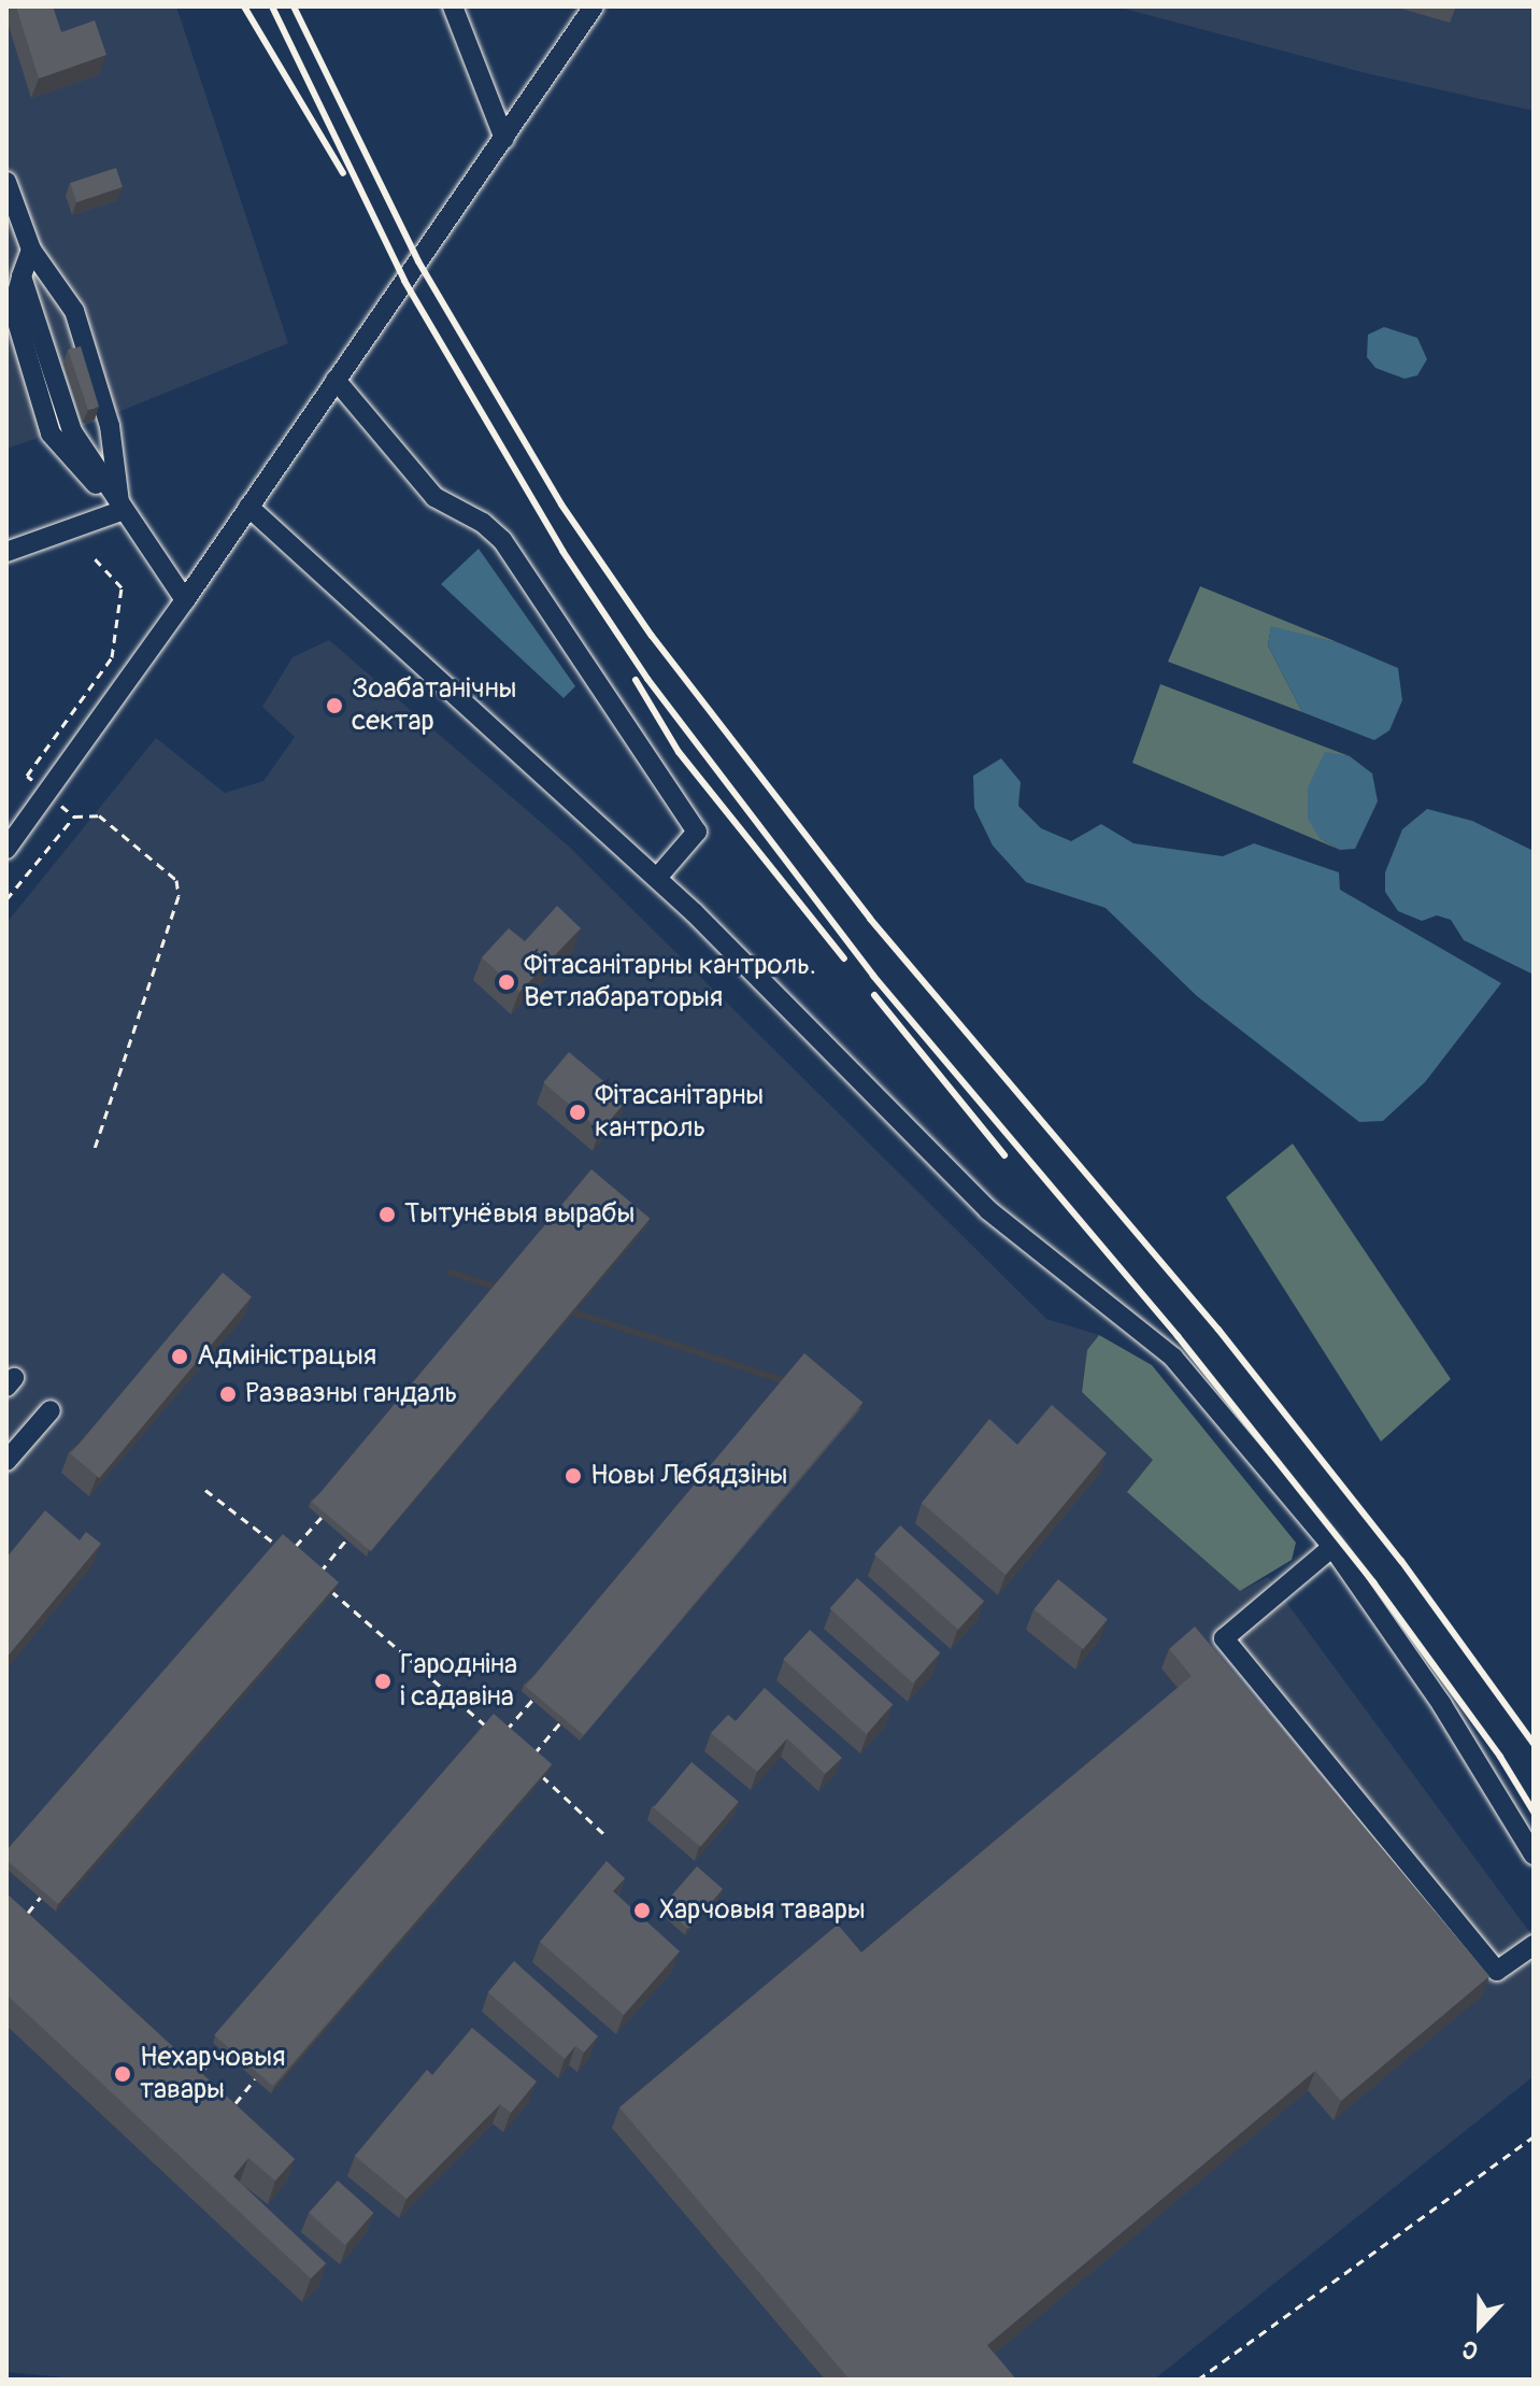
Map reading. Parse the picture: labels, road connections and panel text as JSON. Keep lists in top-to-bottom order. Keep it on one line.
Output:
{"places":["Зоабатанічны сектар","Фітасанітарны кантроль. Ветлабараторыя","Фітасанітарны кантроль","Тытунёвыя вырабы","Адміністрацыя","Развазны гандаль","Новы Лебядзіны","Гародніна і садавіна","Харчовыя тавары","Нехарчовыя тавары"],"north":"bottom"}
